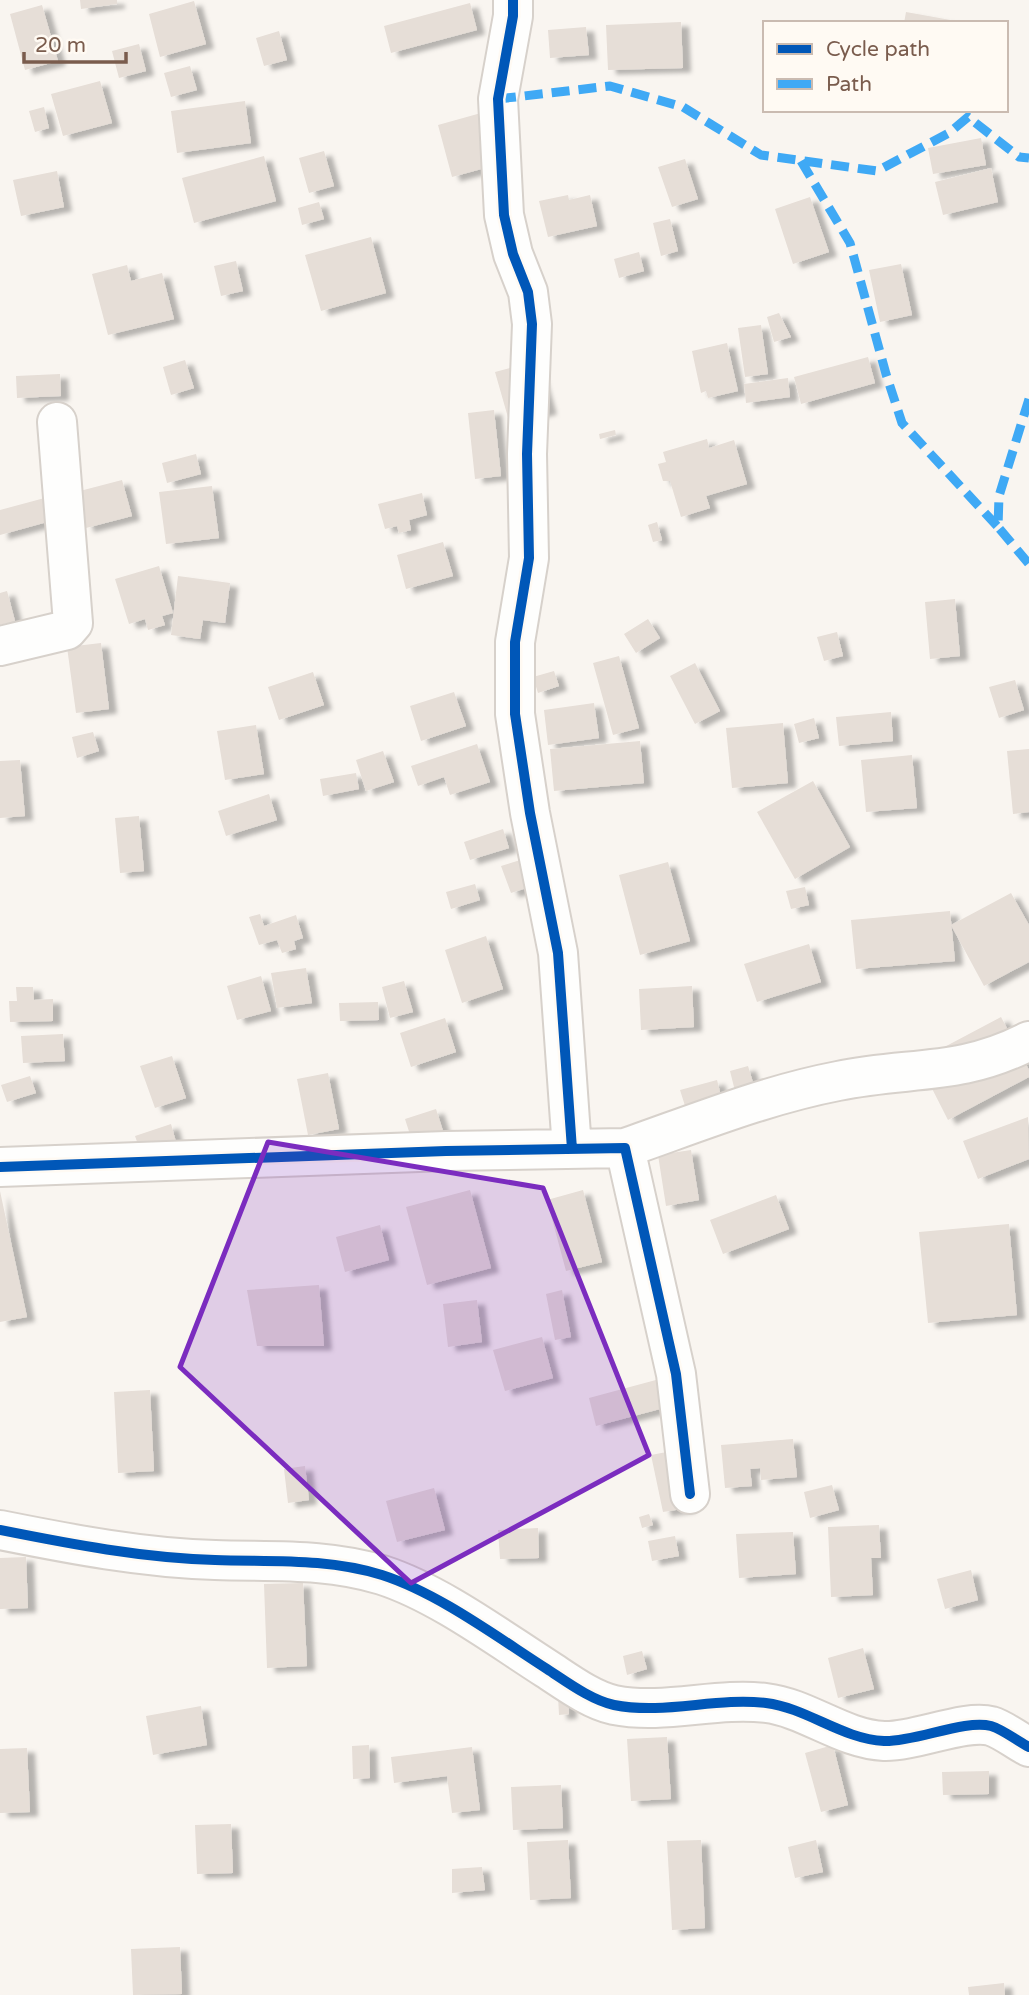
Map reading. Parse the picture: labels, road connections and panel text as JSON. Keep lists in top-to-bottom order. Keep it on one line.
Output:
{"legend":["Cycle path","Path"],"scale_bar":"20 m"}
